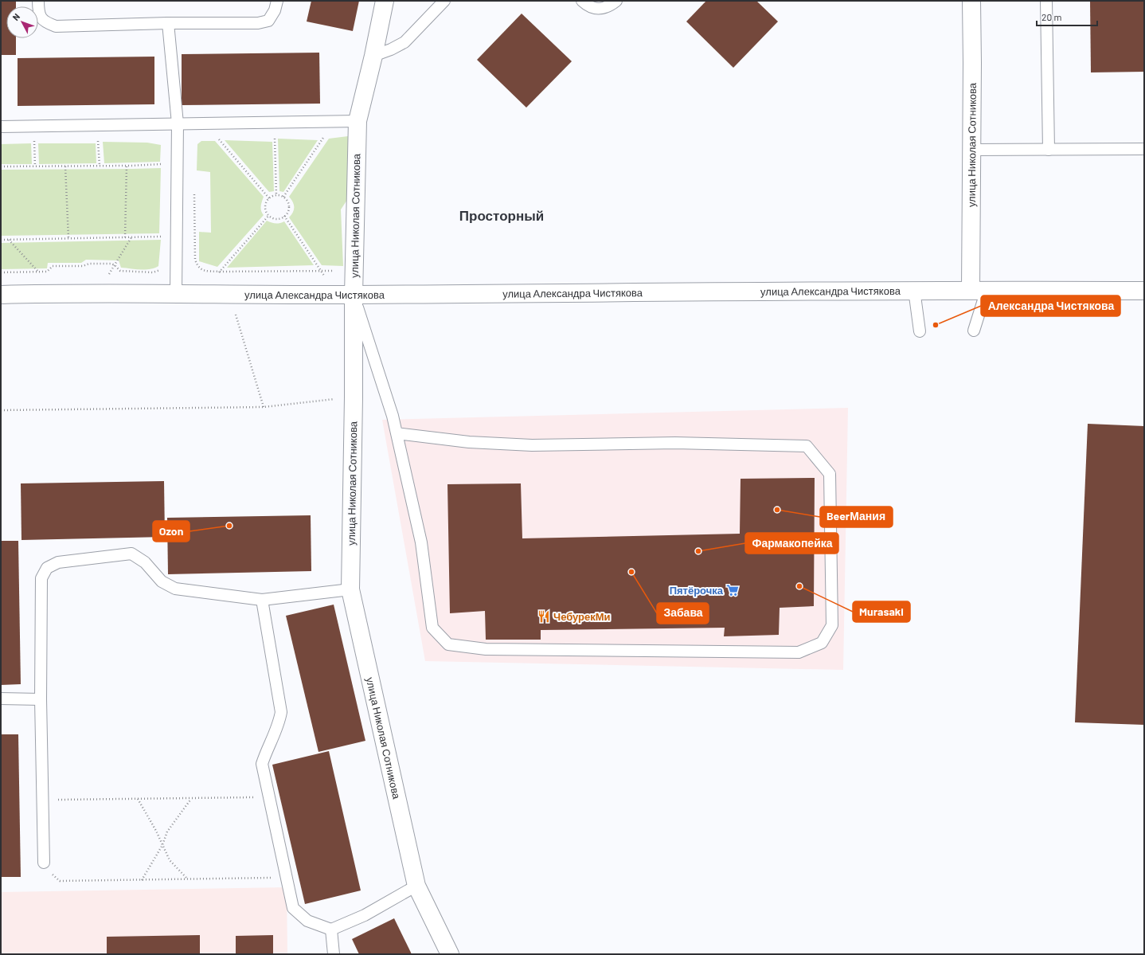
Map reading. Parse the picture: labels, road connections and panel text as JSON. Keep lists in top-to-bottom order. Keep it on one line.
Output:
{"streets":{"street":["улица Николая Сотникова","улица Александра Чистякова"]},"crossings":[["улица Николая Сотникова","улица Александра Чистякова"]],"districts":["Просторный"],"places":{"other":["Александра Чистякова","BeerМания","Ozon","Фармакопейка","Забава","Murasaki"],"supermarket":["Пятёрочка"],"restaurant":["ЧебурекМи"]},"scale_bar":"20 m","north":"top left"}
